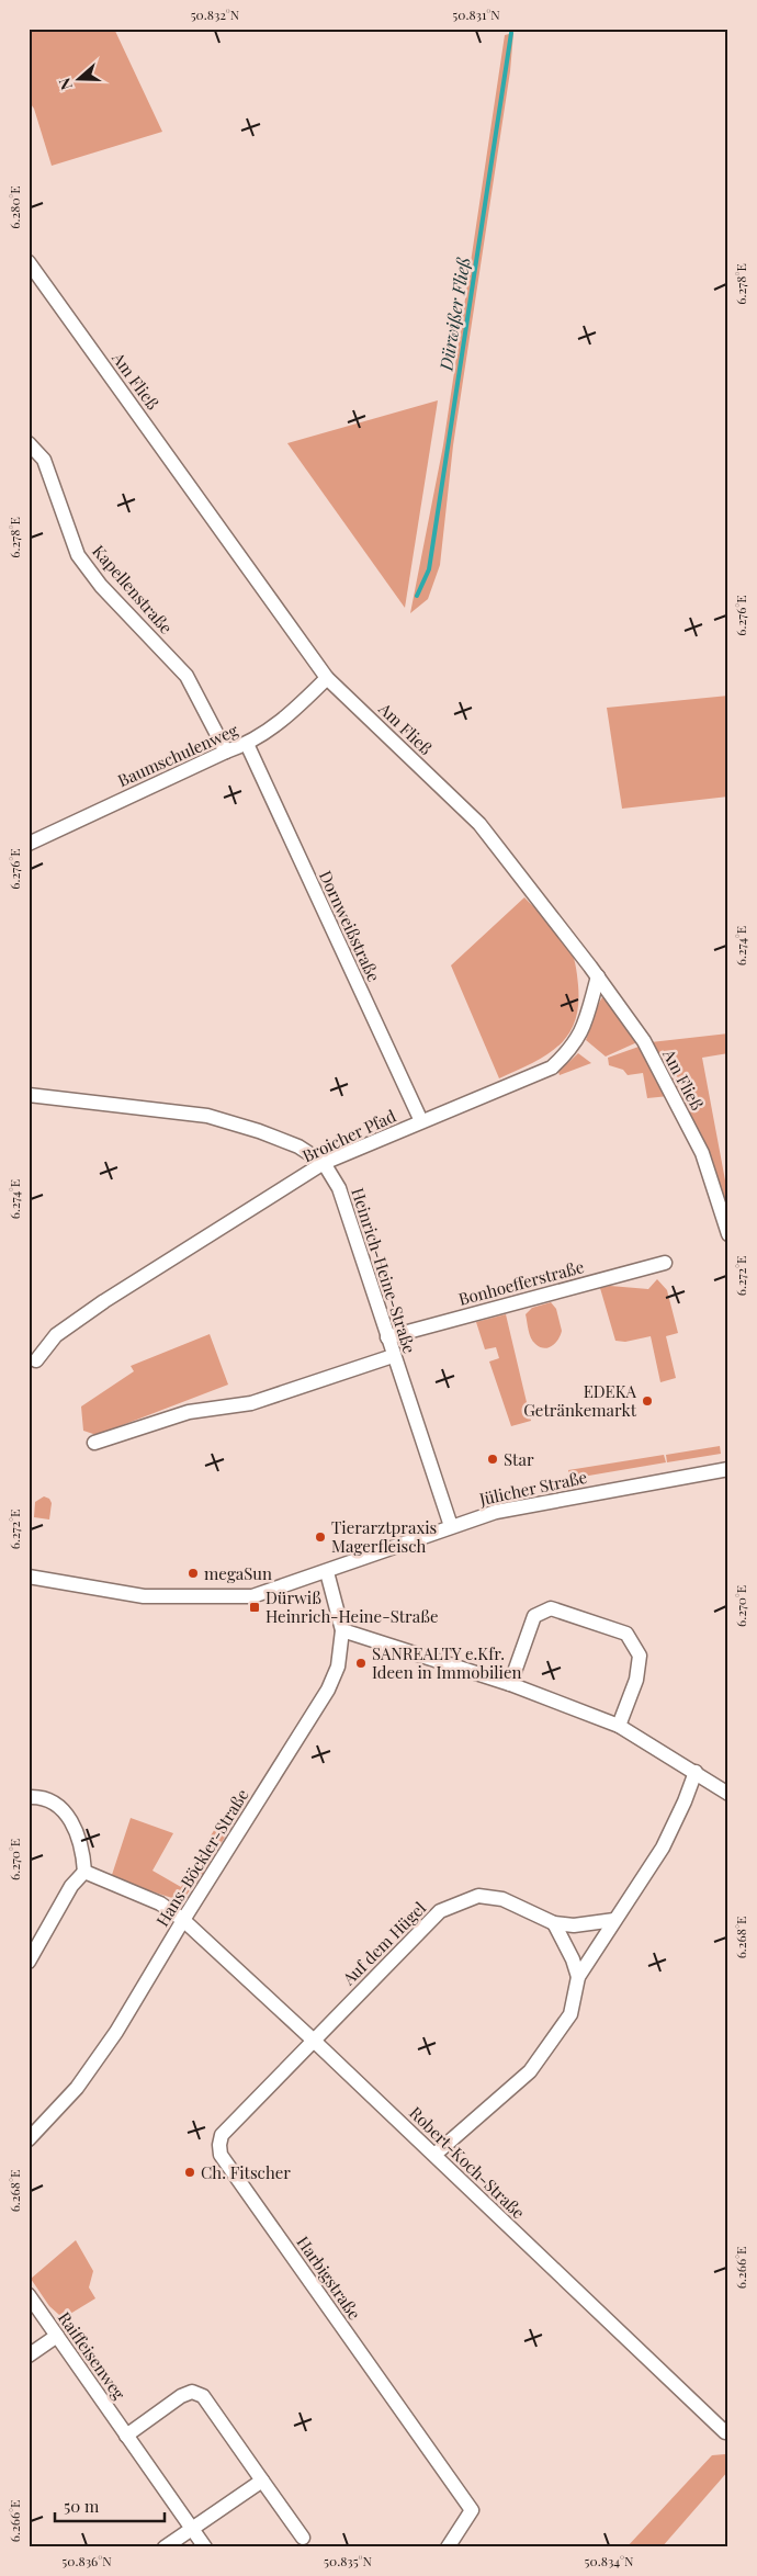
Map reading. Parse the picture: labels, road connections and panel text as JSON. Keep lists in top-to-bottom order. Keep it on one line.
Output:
{"streets":{"street":["Am Fließ","Kapellenstraße","Baumschulenweg","Dornweißstraße","Broicher Pfad","Heinrich-Heine-Straße","Bonhoefferstraße","Jülicher Straße","Hans-Böckler-Straße","Auf dem Hügel","Robert-Koch-Straße","Harbigstraße","Raiffeisenweg"]},"crossings":[["Am Fließ","Baumschulenweg"],["Am Fließ","Broicher Pfad"],["Kapellenstraße","Baumschulenweg"],["Baumschulenweg","Dornweißstraße"],["Dornweißstraße","Broicher Pfad"],["Broicher Pfad","Heinrich-Heine-Straße"],["Heinrich-Heine-Straße","Bonhoefferstraße"],["Heinrich-Heine-Straße","Jülicher Straße"],["Jülicher Straße","Hans-Böckler-Straße"],["Hans-Böckler-Straße","Robert-Koch-Straße"],["Auf dem Hügel","Robert-Koch-Straße"],["Auf dem Hügel","Harbigstraße"],["Robert-Koch-Straße","Harbigstraße"]],"water":["Dürwißer Fließ"],"places":{"other":["EDEKA Getränkemarkt","Star","Tierarztpraxis Magerfleisch","megaSun","SANREALTY e.Kfr. Ideen in Immobilien","Ch. Fitscher"],"transit":["Dürwiß Heinrich-Heine-Straße"]},"scale_bar":"50 m","north":"left","coordinates":["50.832°N","50.831°N","6.280°E","6.278°E","6.276°E","6.274°E","6.272°E","6.270°E","6.268°E","6.266°E","50.836°N","50.835°N","50.834°N"]}
